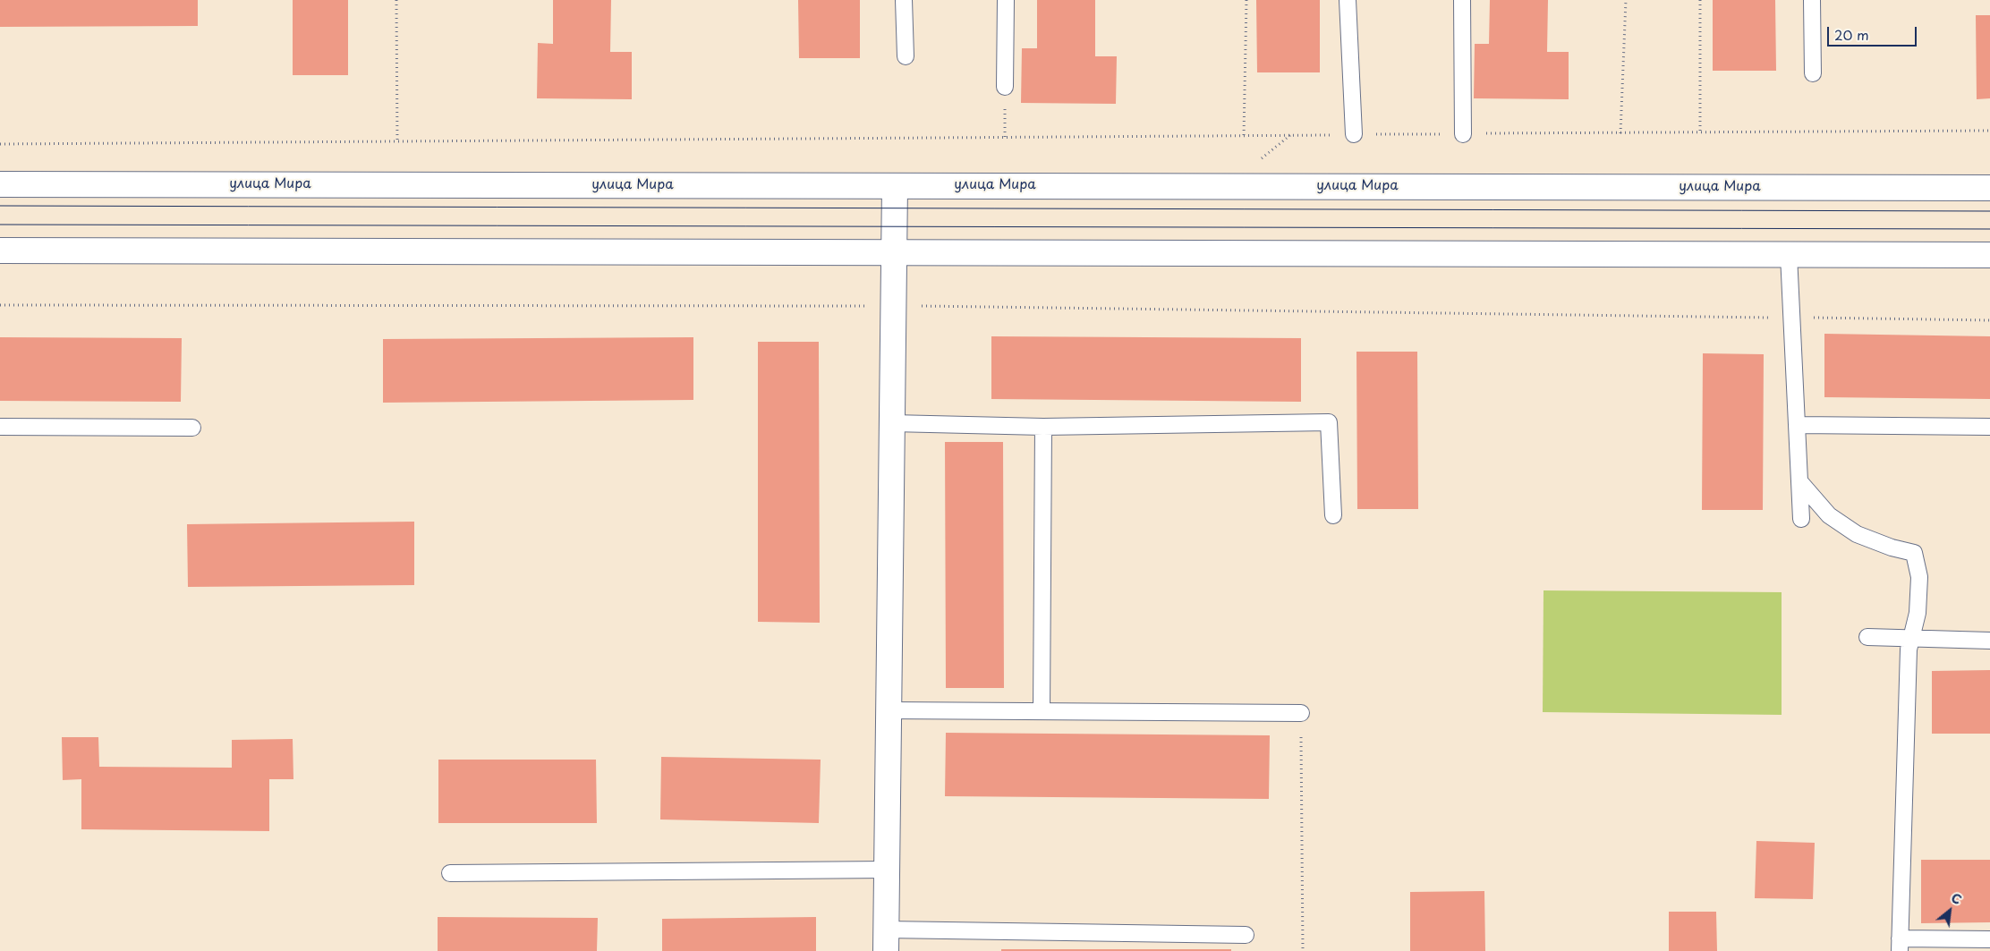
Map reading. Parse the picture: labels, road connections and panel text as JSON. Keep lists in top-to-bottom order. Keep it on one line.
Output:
{"streets":{"main road":["улица Мира"]},"scale_bar":"20 m","north":"top right"}
